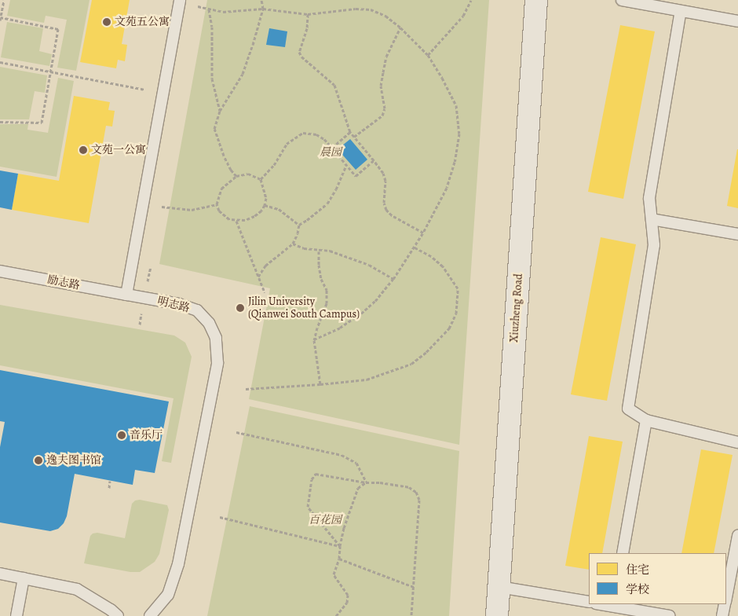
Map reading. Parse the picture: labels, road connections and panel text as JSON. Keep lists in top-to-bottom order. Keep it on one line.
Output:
{"streets":{"street":["Xiuzheng Road"],"lane":["励志路","明志路"]},"crossings":[["励志路","明志路"]],"parks":["晨园","百花园"],"places":["文苑五公寓","文苑一公寓","Jilin University (Qianwei South Campus)","音乐厅","逸夫图书馆"],"legend":["住宅","学校"]}
